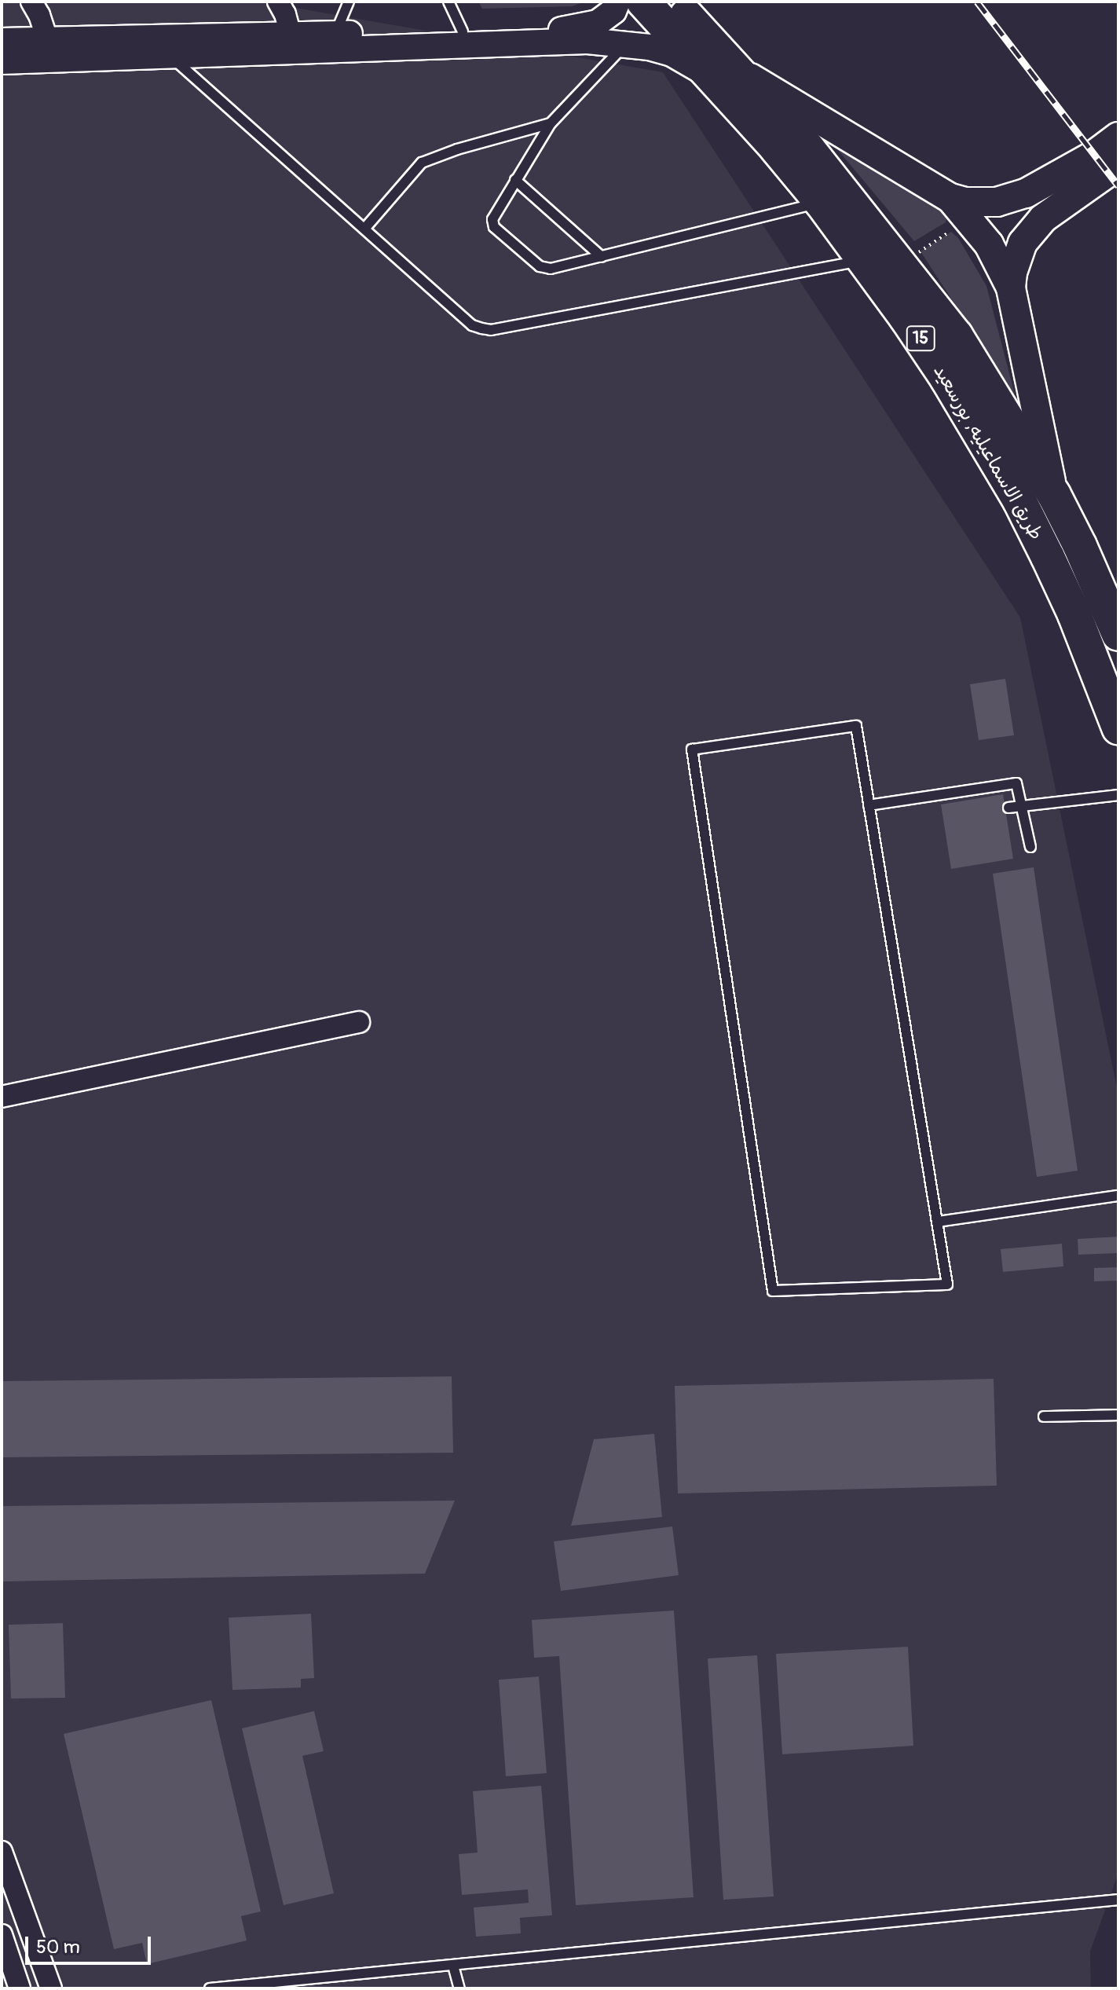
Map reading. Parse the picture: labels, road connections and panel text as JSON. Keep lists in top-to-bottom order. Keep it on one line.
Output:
{"streets":{"highway":["15","طريق الاسماعيليه, بورسعيد"]},"scale_bar":"50 m"}
